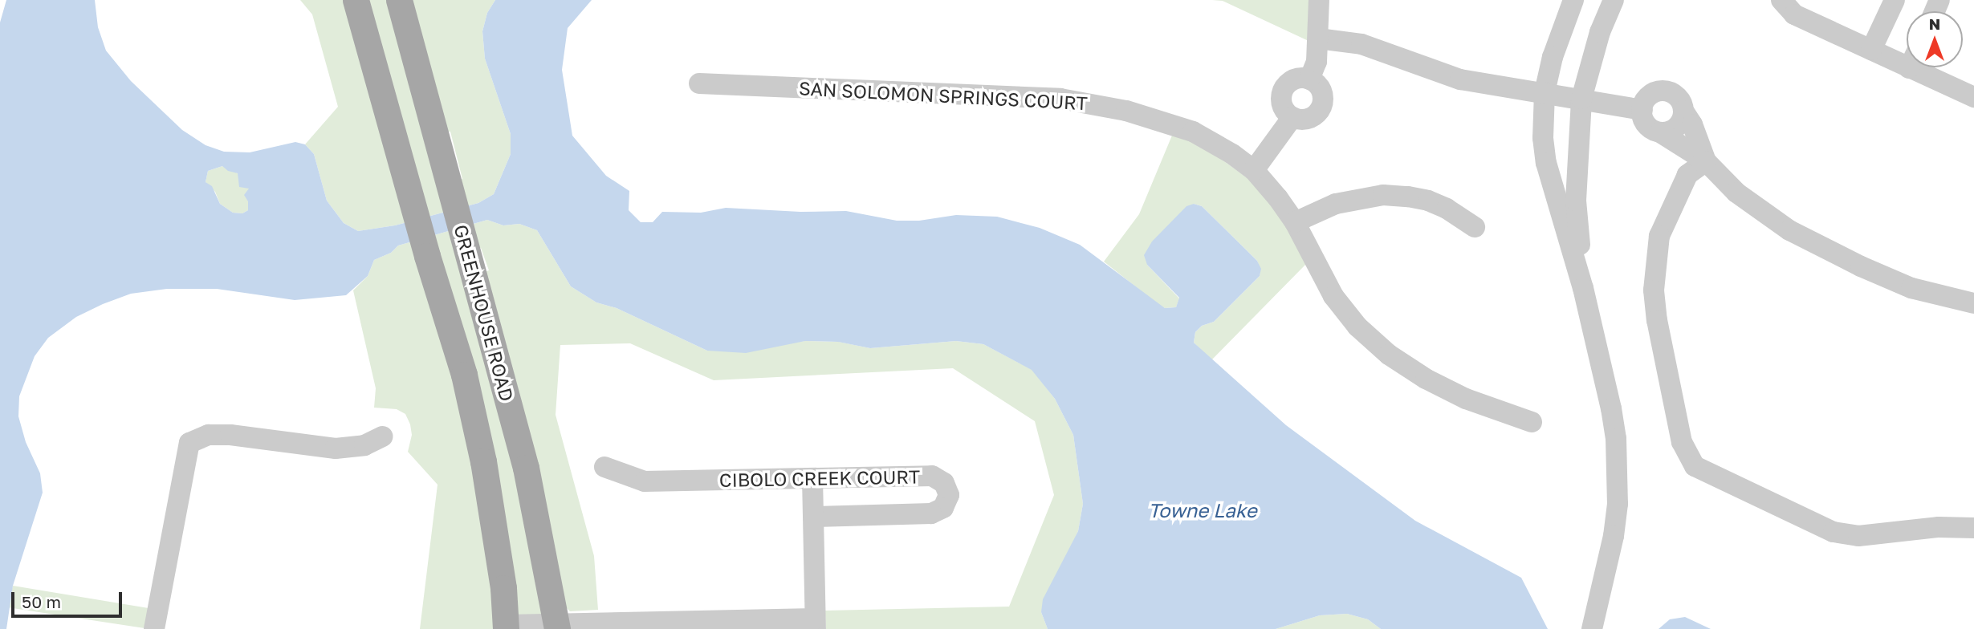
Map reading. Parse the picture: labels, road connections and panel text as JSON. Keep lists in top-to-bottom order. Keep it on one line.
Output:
{"streets":{"main road":["GREENHOUSE ROAD"],"street":["SAN SOLOMON SPRINGS COURT","CIBOLO CREEK COURT"]},"water":["Towne Lake"],"scale_bar":"50 m","north":"top"}
